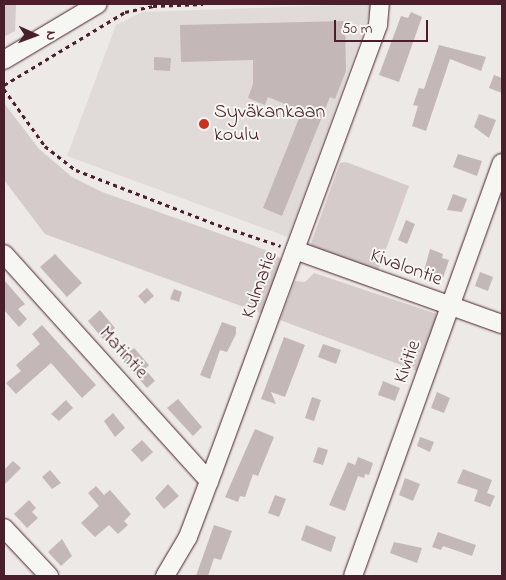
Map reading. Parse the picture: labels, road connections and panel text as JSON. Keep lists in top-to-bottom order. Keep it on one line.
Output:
{"streets":{"street":["Kivalontie","Kulmatie","Matintie","Kivitie"]},"crossings":[["Kivalontie","Kulmatie"],["Kivalontie","Kivitie"],["Kulmatie","Matintie"]],"places":["Syväkankaan koulu"],"scale_bar":"50 m","north":"right"}
